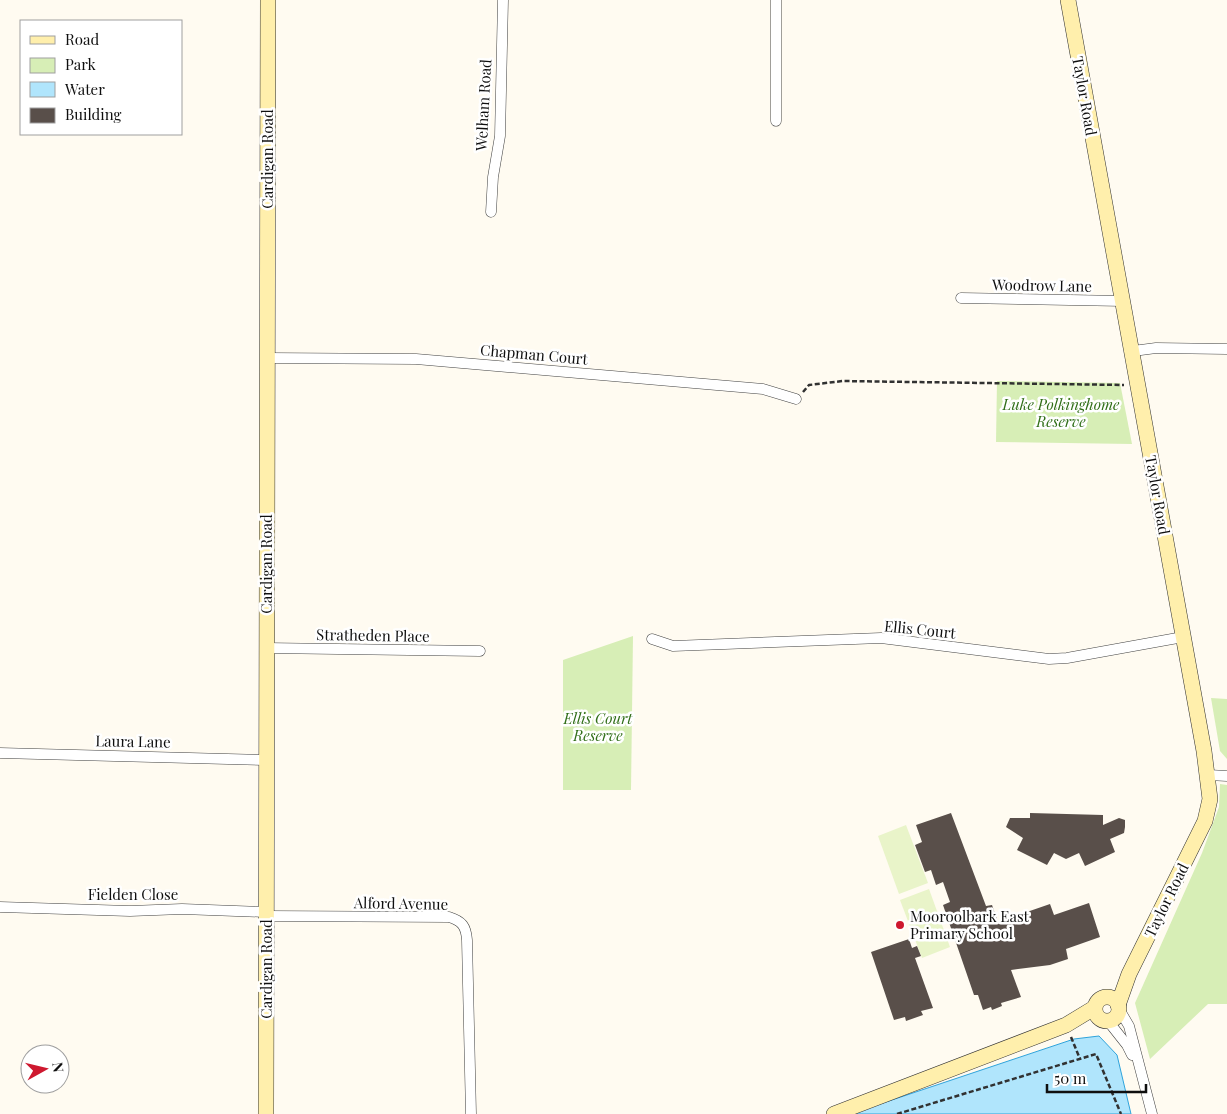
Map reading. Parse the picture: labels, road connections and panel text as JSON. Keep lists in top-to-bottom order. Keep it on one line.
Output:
{"streets":{"street":["Taylor Road","Welham Road","Cardigan Road","Woodrow Lane","Chapman Court","Ellis Court","Stratheden Place","Laura Lane","Fielden Close","Alford Avenue"]},"crossings":[["Taylor Road","Woodrow Lane"],["Taylor Road","Ellis Court"],["Cardigan Road","Chapman Court"],["Cardigan Road","Stratheden Place"],["Cardigan Road","Laura Lane"],["Cardigan Road","Fielden Close"],["Cardigan Road","Alford Avenue"],["Fielden Close","Alford Avenue"]],"parks":["Luke Polkinghome Reserve","Ellis Court Reserve"],"places":["Mooroolbark East Primary School"],"legend":["Road","Park","Water","Building"],"scale_bar":"50 m","north":"right"}
